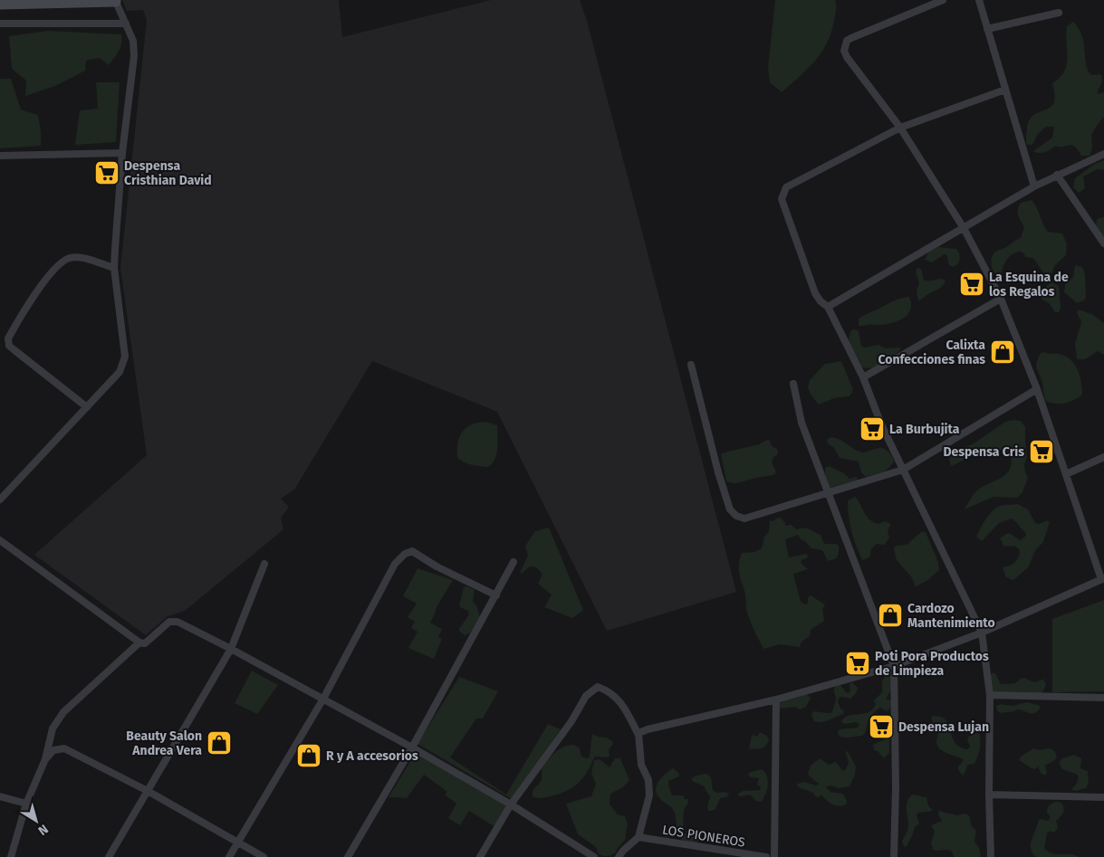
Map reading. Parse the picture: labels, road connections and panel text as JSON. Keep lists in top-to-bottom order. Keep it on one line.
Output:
{"streets":{"street":["LOS PIONEROS"]},"places":{"supermarket":["Despensa Cristhian David","La Esquina de los Regalos","La Burbujita","Despensa Cris","Poti Pora Productos de Limpieza","Despensa Lujan"],"shop":["Calixta Confecciones finas","Cardozo Mantenimiento","Beauty Salon Andrea Vera","R y A accesorios"]},"north":"bottom right"}
